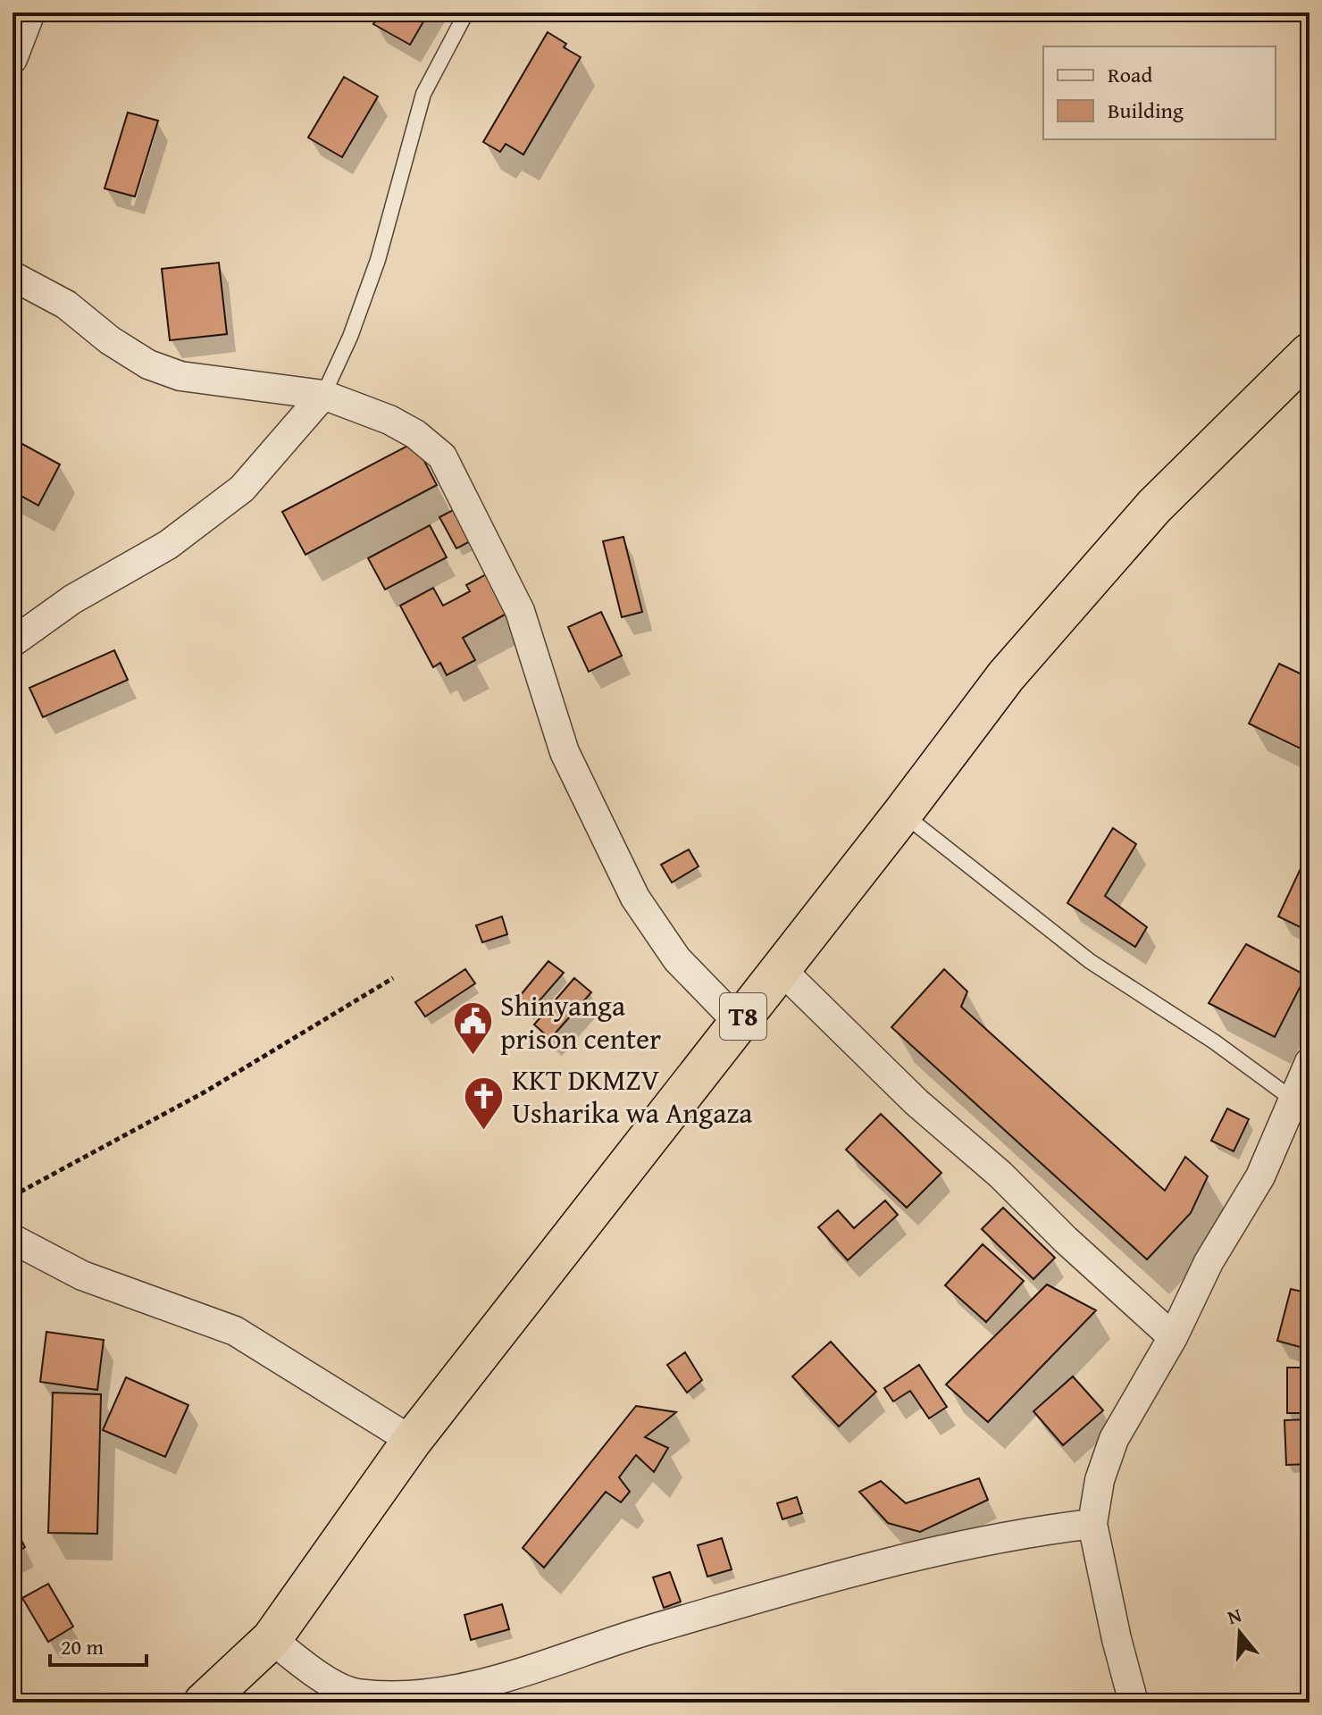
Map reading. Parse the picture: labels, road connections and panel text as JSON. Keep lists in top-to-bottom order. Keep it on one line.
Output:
{"streets":{"highway":["T8"]},"places":{"public building":["Shinyanga prison center"],"church":["KKT DKMZV Usharika wa Angaza"]},"legend":["Road","Building"],"scale_bar":"20 m","north":"top"}
